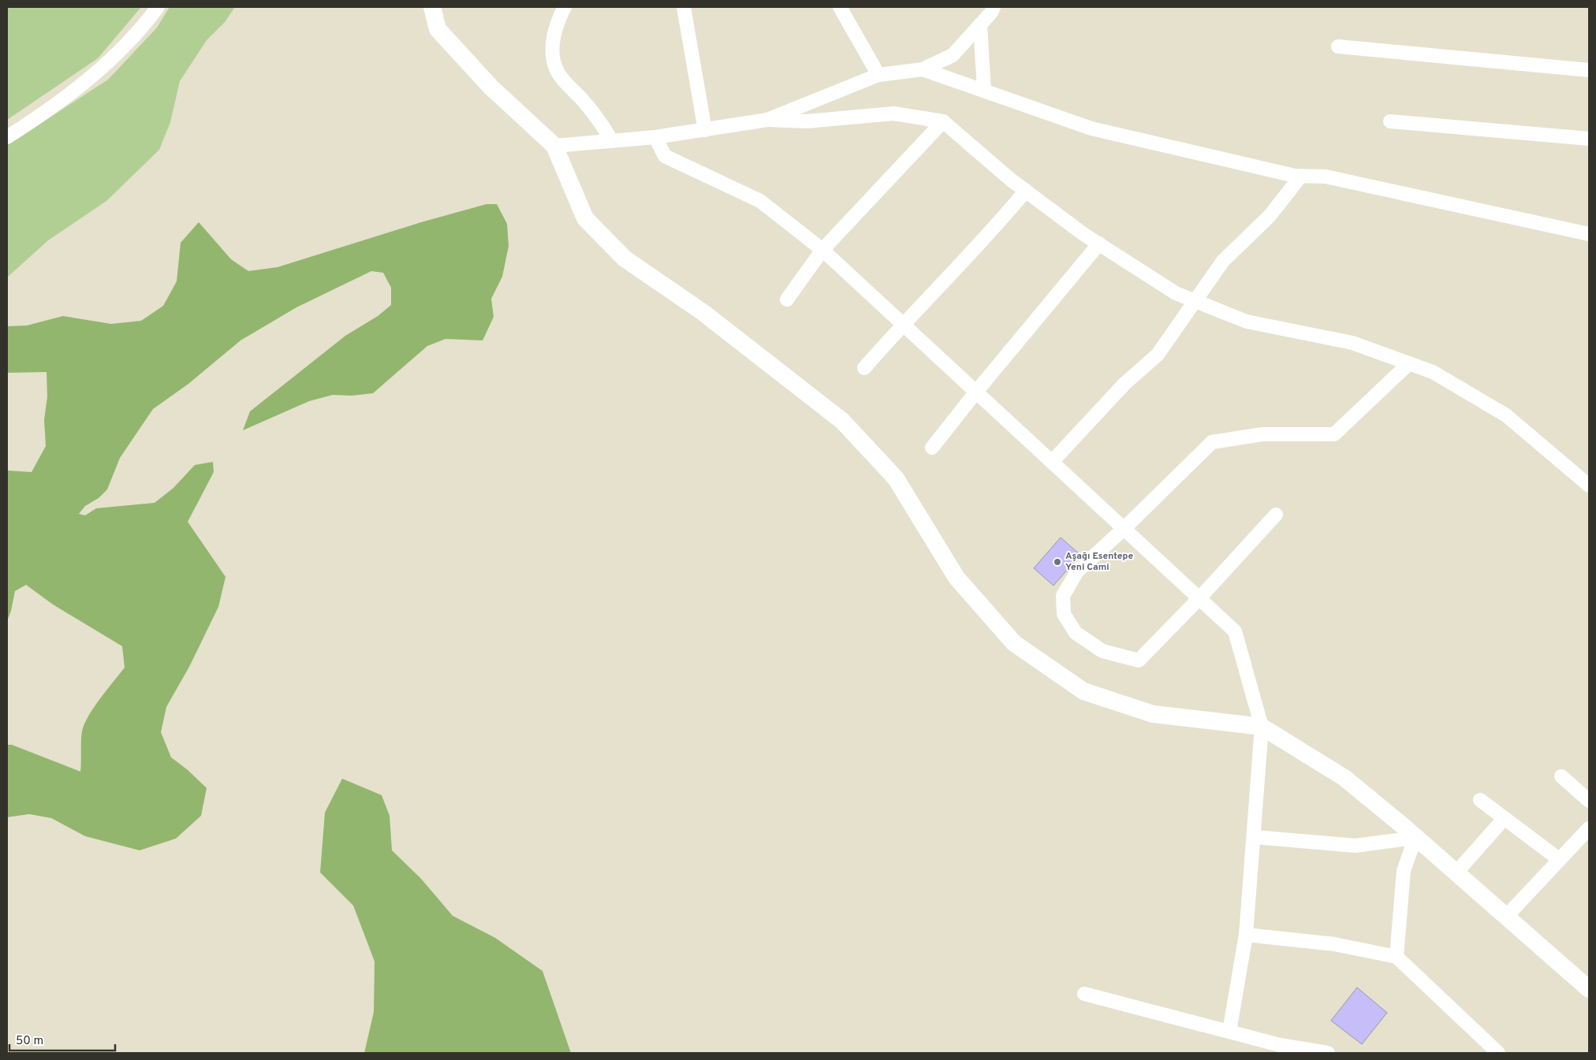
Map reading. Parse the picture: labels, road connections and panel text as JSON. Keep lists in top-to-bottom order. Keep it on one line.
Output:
{"places":["Aşağı Esentepe Yeni Cami"],"scale_bar":"50 m"}
